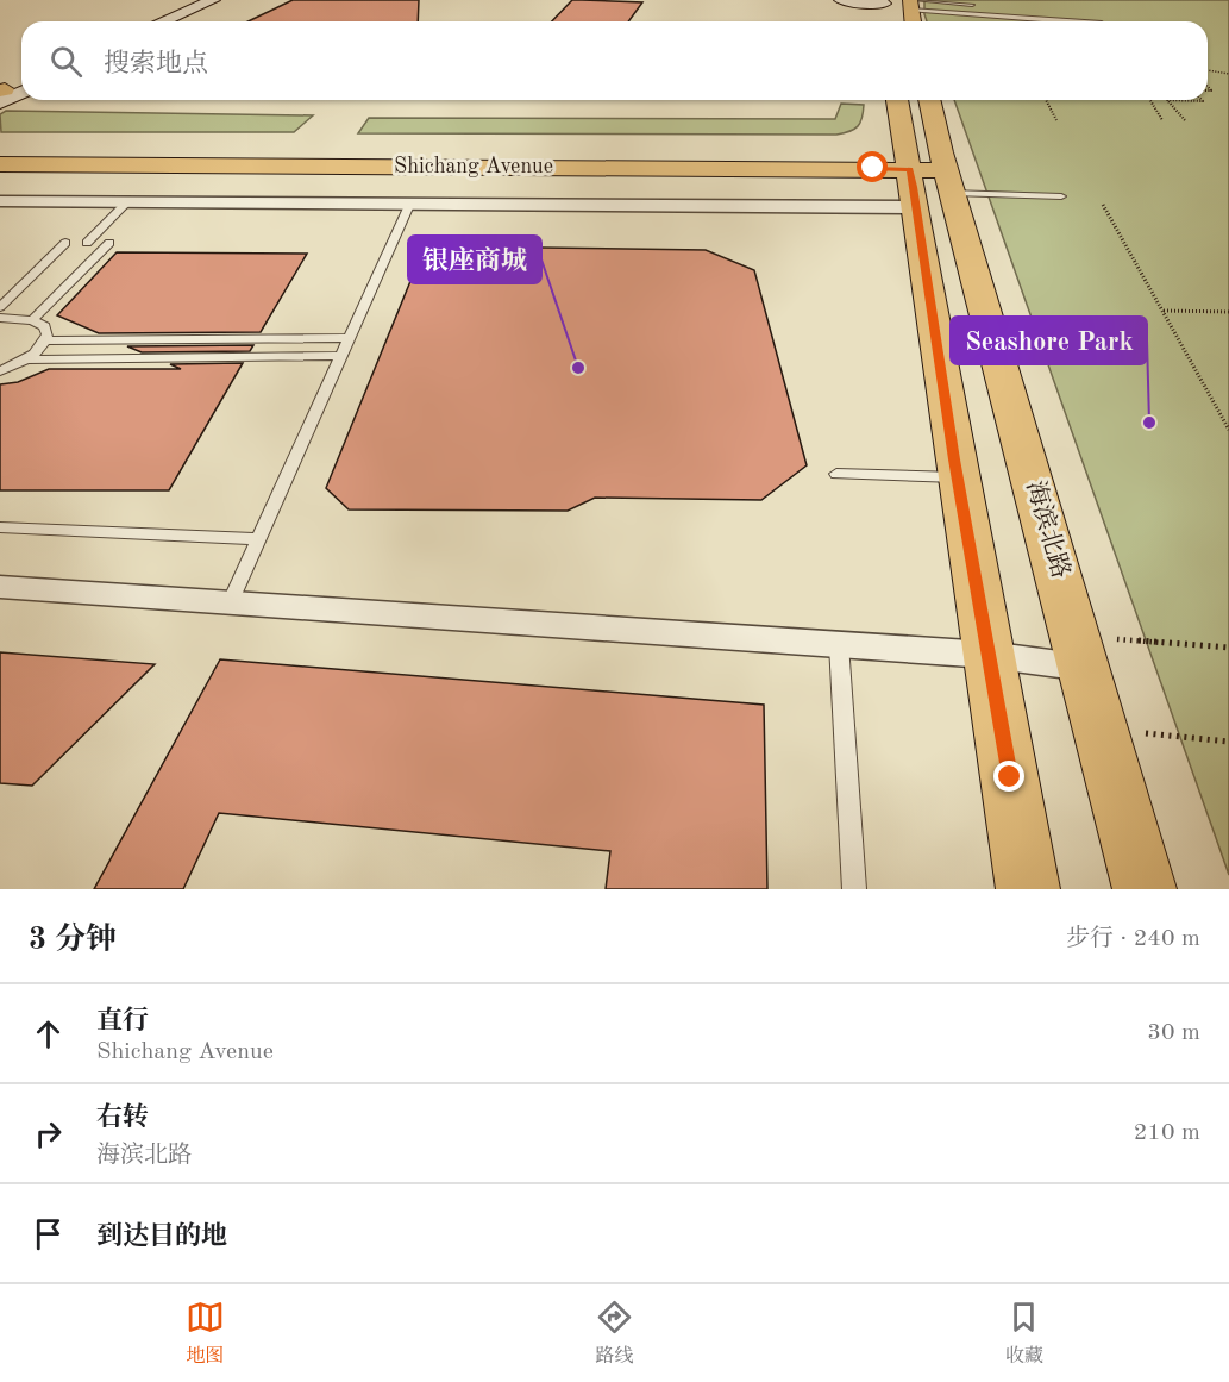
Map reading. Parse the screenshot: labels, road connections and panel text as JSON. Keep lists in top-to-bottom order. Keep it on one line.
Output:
{"streets":{"main road":["Shichang Avenue","海滨北路"]},"crossings":[["Shichang Avenue","海滨北路"]],"places":["银座商城","Seashore Park"],"page":{"search":"搜索地点","heading":["3 分钟","步行 · 240 m"],"list":[["直行","Shichang Avenue","30 m"],["右转","海滨北路","210 m"],"到达目的地"],"nav":["地图","路线","收藏"]}}
